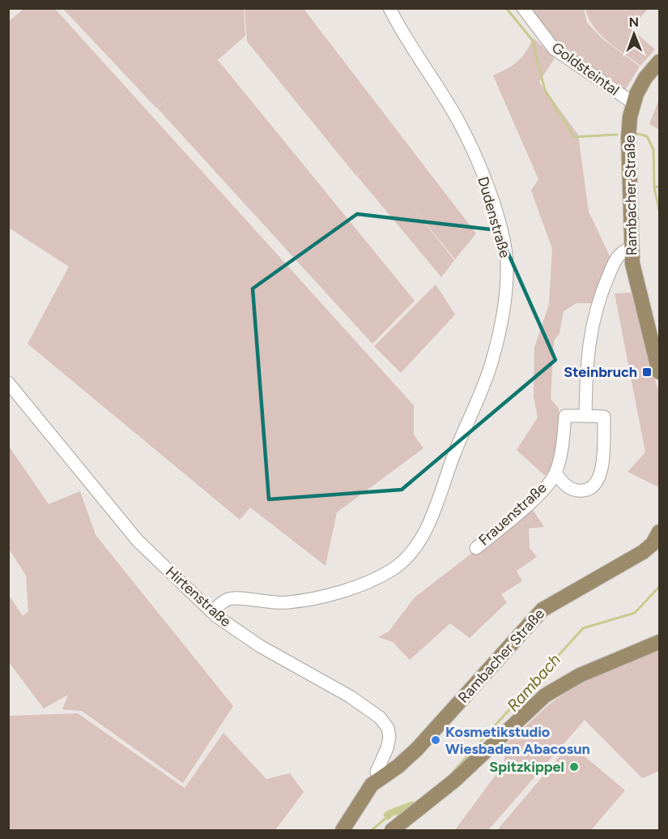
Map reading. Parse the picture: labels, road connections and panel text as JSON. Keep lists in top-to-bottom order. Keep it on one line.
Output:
{"streets":{"main road":["Rambacher Straße"],"street":["Goldsteintal","Dudenstraße","Frauenstraße","Hirtenstraße"]},"crossings":[["Goldsteintal","Rambacher Straße"],["Rambacher Straße","Hirtenstraße"],["Dudenstraße","Hirtenstraße"]],"water":["Rambach"],"places":{"transit":["Steinbruch"],"other":["Kosmetikstudio Wiesbaden Abacosun","Spitzkippel"]},"north":"top"}
